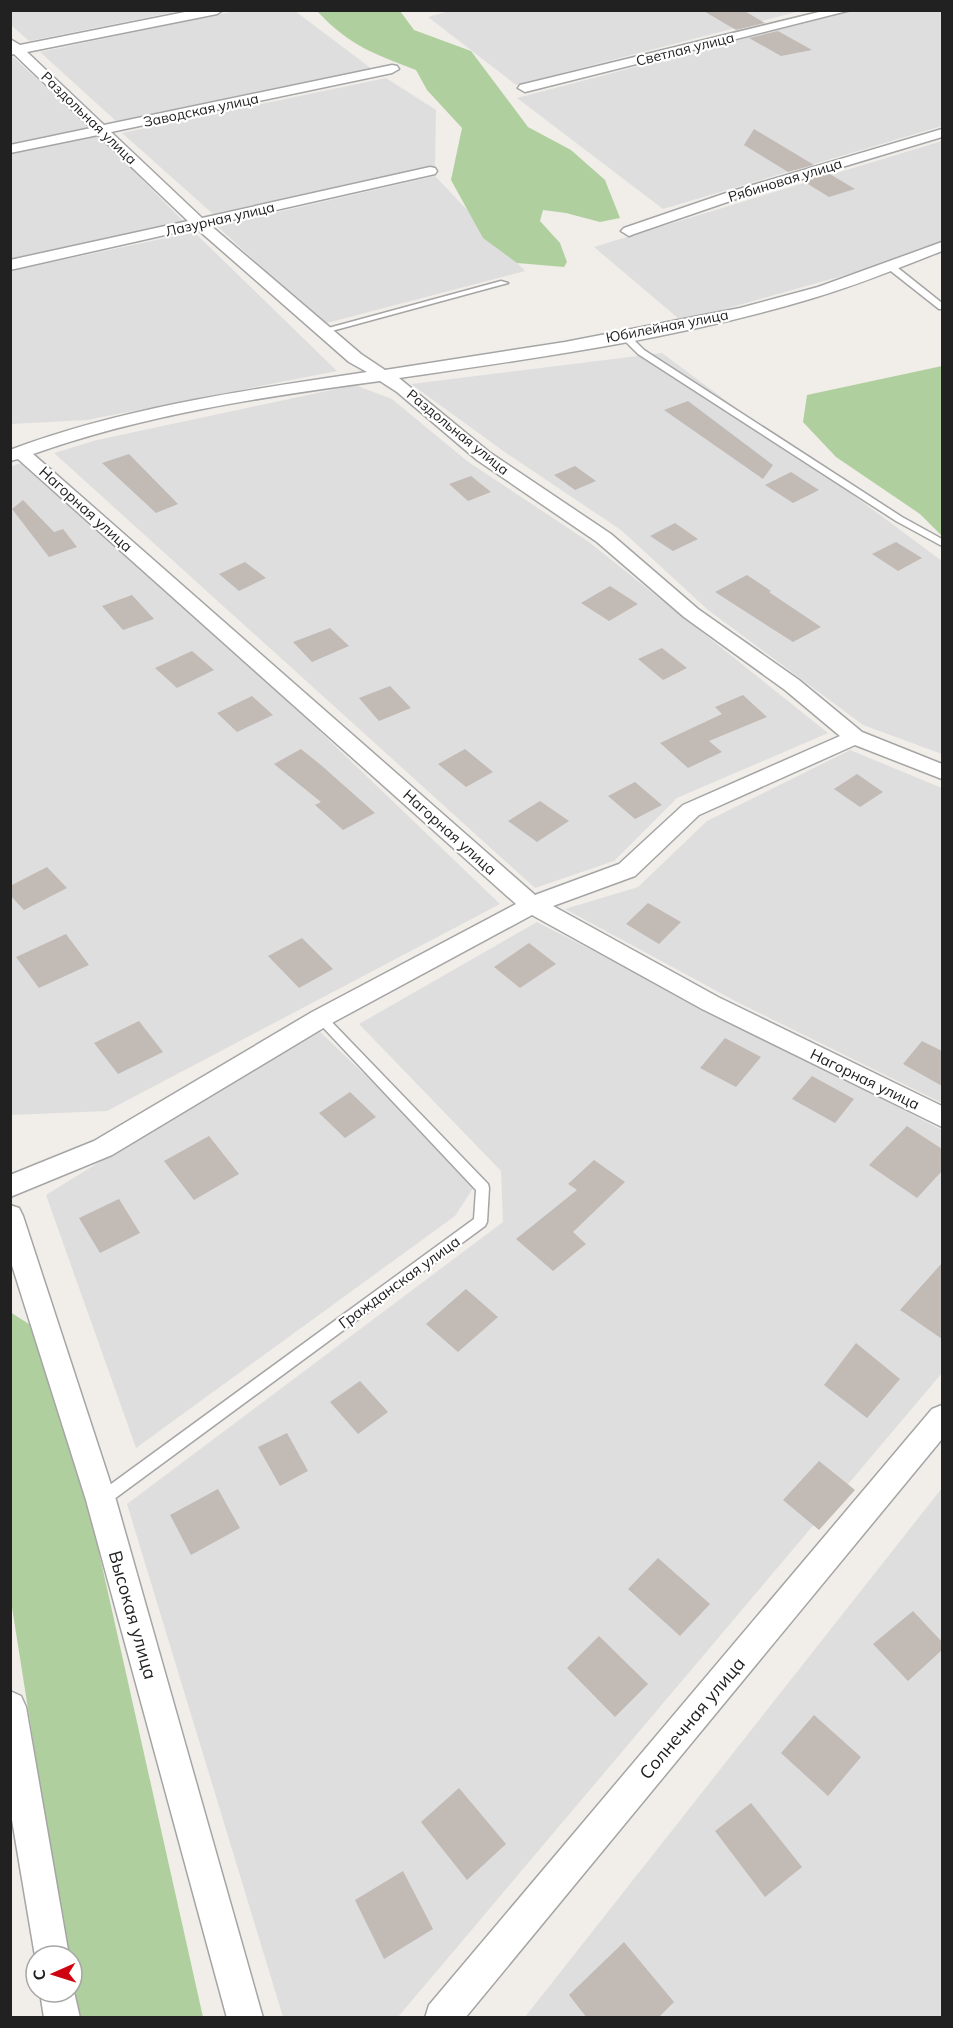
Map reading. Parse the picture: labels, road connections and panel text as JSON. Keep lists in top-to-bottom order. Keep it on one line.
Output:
{"streets":{"street":["Светлая улица","Заводская улица","Раздольная улица","Рябиновая улица","Лазурная улица","Юбилейная улица","Нагорная улица","Высокая улица","Солнечная улица"],"lane":["Гражданская улица"]},"crossings":[["Заводская улица","Раздольная улица"],["Раздольная улица","Лазурная улица"],["Раздольная улица","Юбилейная улица"],["Юбилейная улица","Нагорная улица"],["Гражданская улица","Высокая улица"]],"north":"left"}
